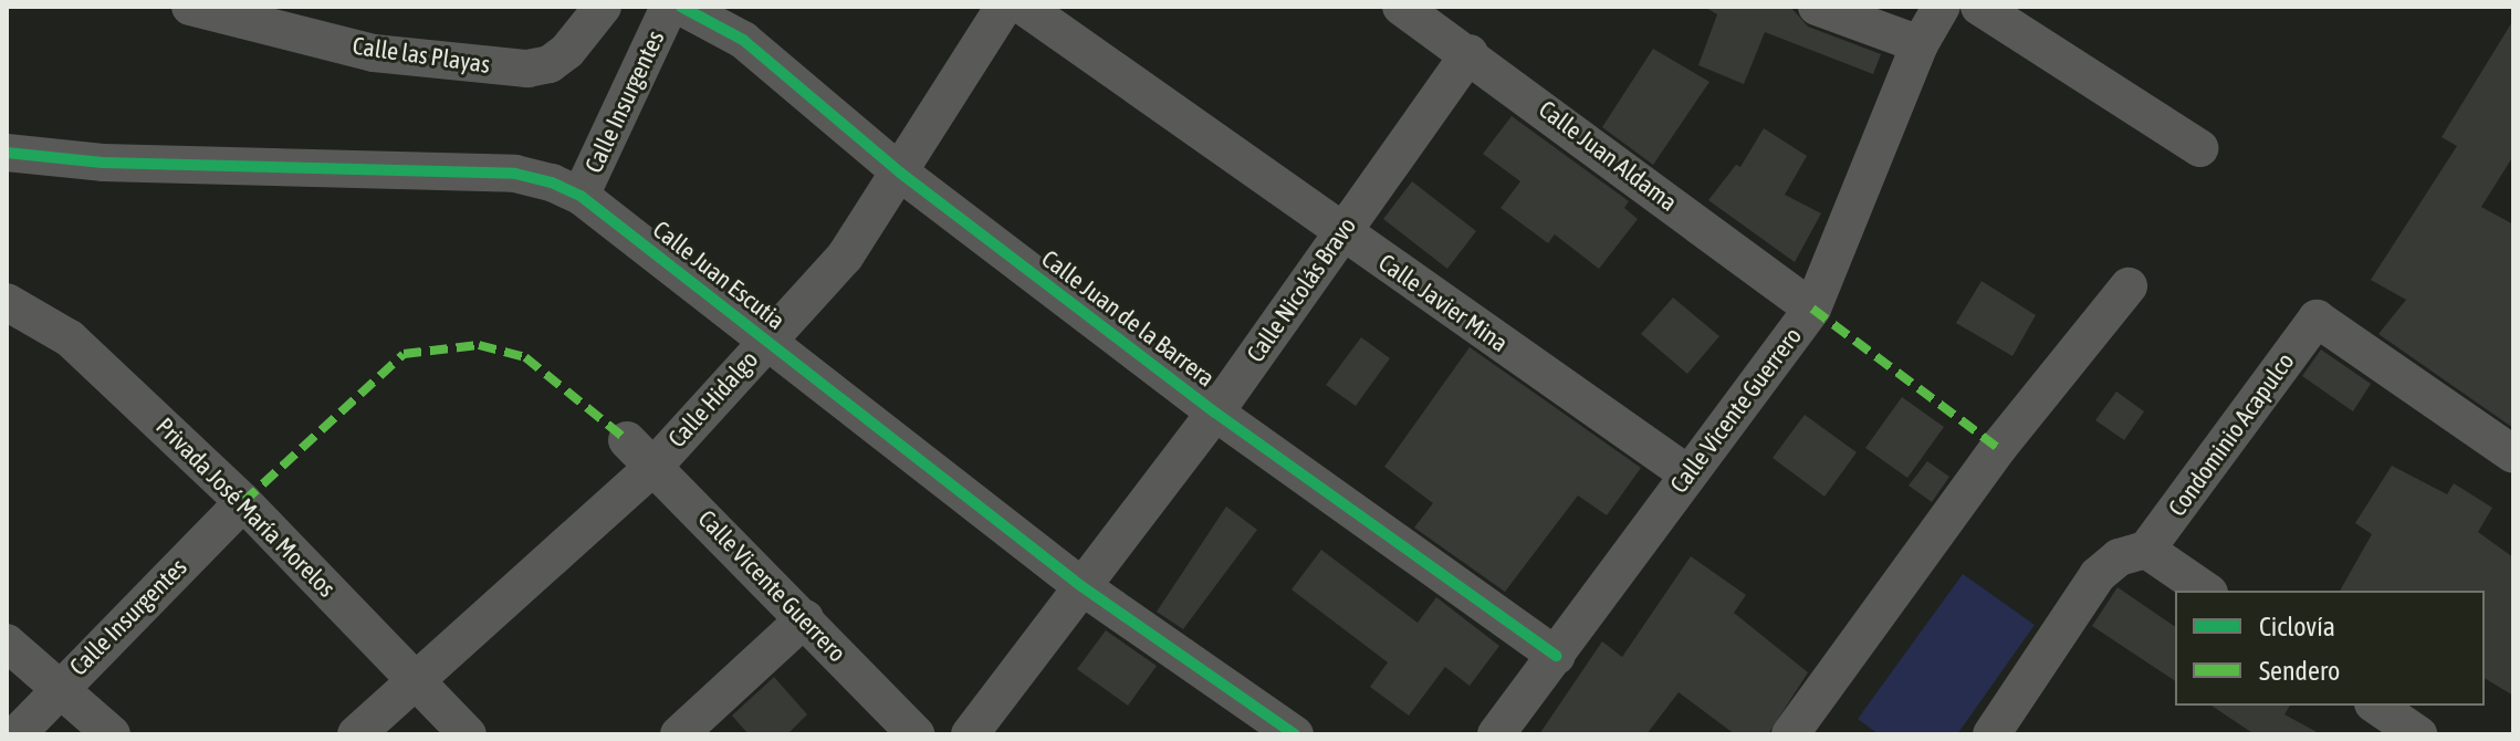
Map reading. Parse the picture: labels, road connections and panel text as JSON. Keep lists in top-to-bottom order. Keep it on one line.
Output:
{"streets":{"street":["Calle las Playas","Calle Insurgentes","Calle Juan Aldama","Calle Juan Escutia","Calle Nicolás Bravo","Calle Javier Mina","Calle Juan de la Barrera","Calle Hidalgo","Calle Vicente Guerrero","Condominio Acapulco","Privada José María Morelos"]},"crossings":[["Calle Insurgentes","Calle Juan Escutia"],["Calle Insurgentes","Privada José María Morelos"],["Calle Juan Aldama","Calle Nicolás Bravo"],["Calle Juan Aldama","Calle Vicente Guerrero"],["Calle Juan Escutia","Calle Nicolás Bravo"],["Calle Juan Escutia","Calle Hidalgo"],["Calle Nicolás Bravo","Calle Javier Mina"],["Calle Nicolás Bravo","Calle Juan de la Barrera"],["Calle Javier Mina","Calle Vicente Guerrero"],["Calle Juan de la Barrera","Calle Hidalgo"],["Calle Juan de la Barrera","Calle Vicente Guerrero"],["Calle Hidalgo","Calle Vicente Guerrero"],["Calle Hidalgo","Privada José María Morelos"]],"legend":["Ciclovía","Sendero"]}
